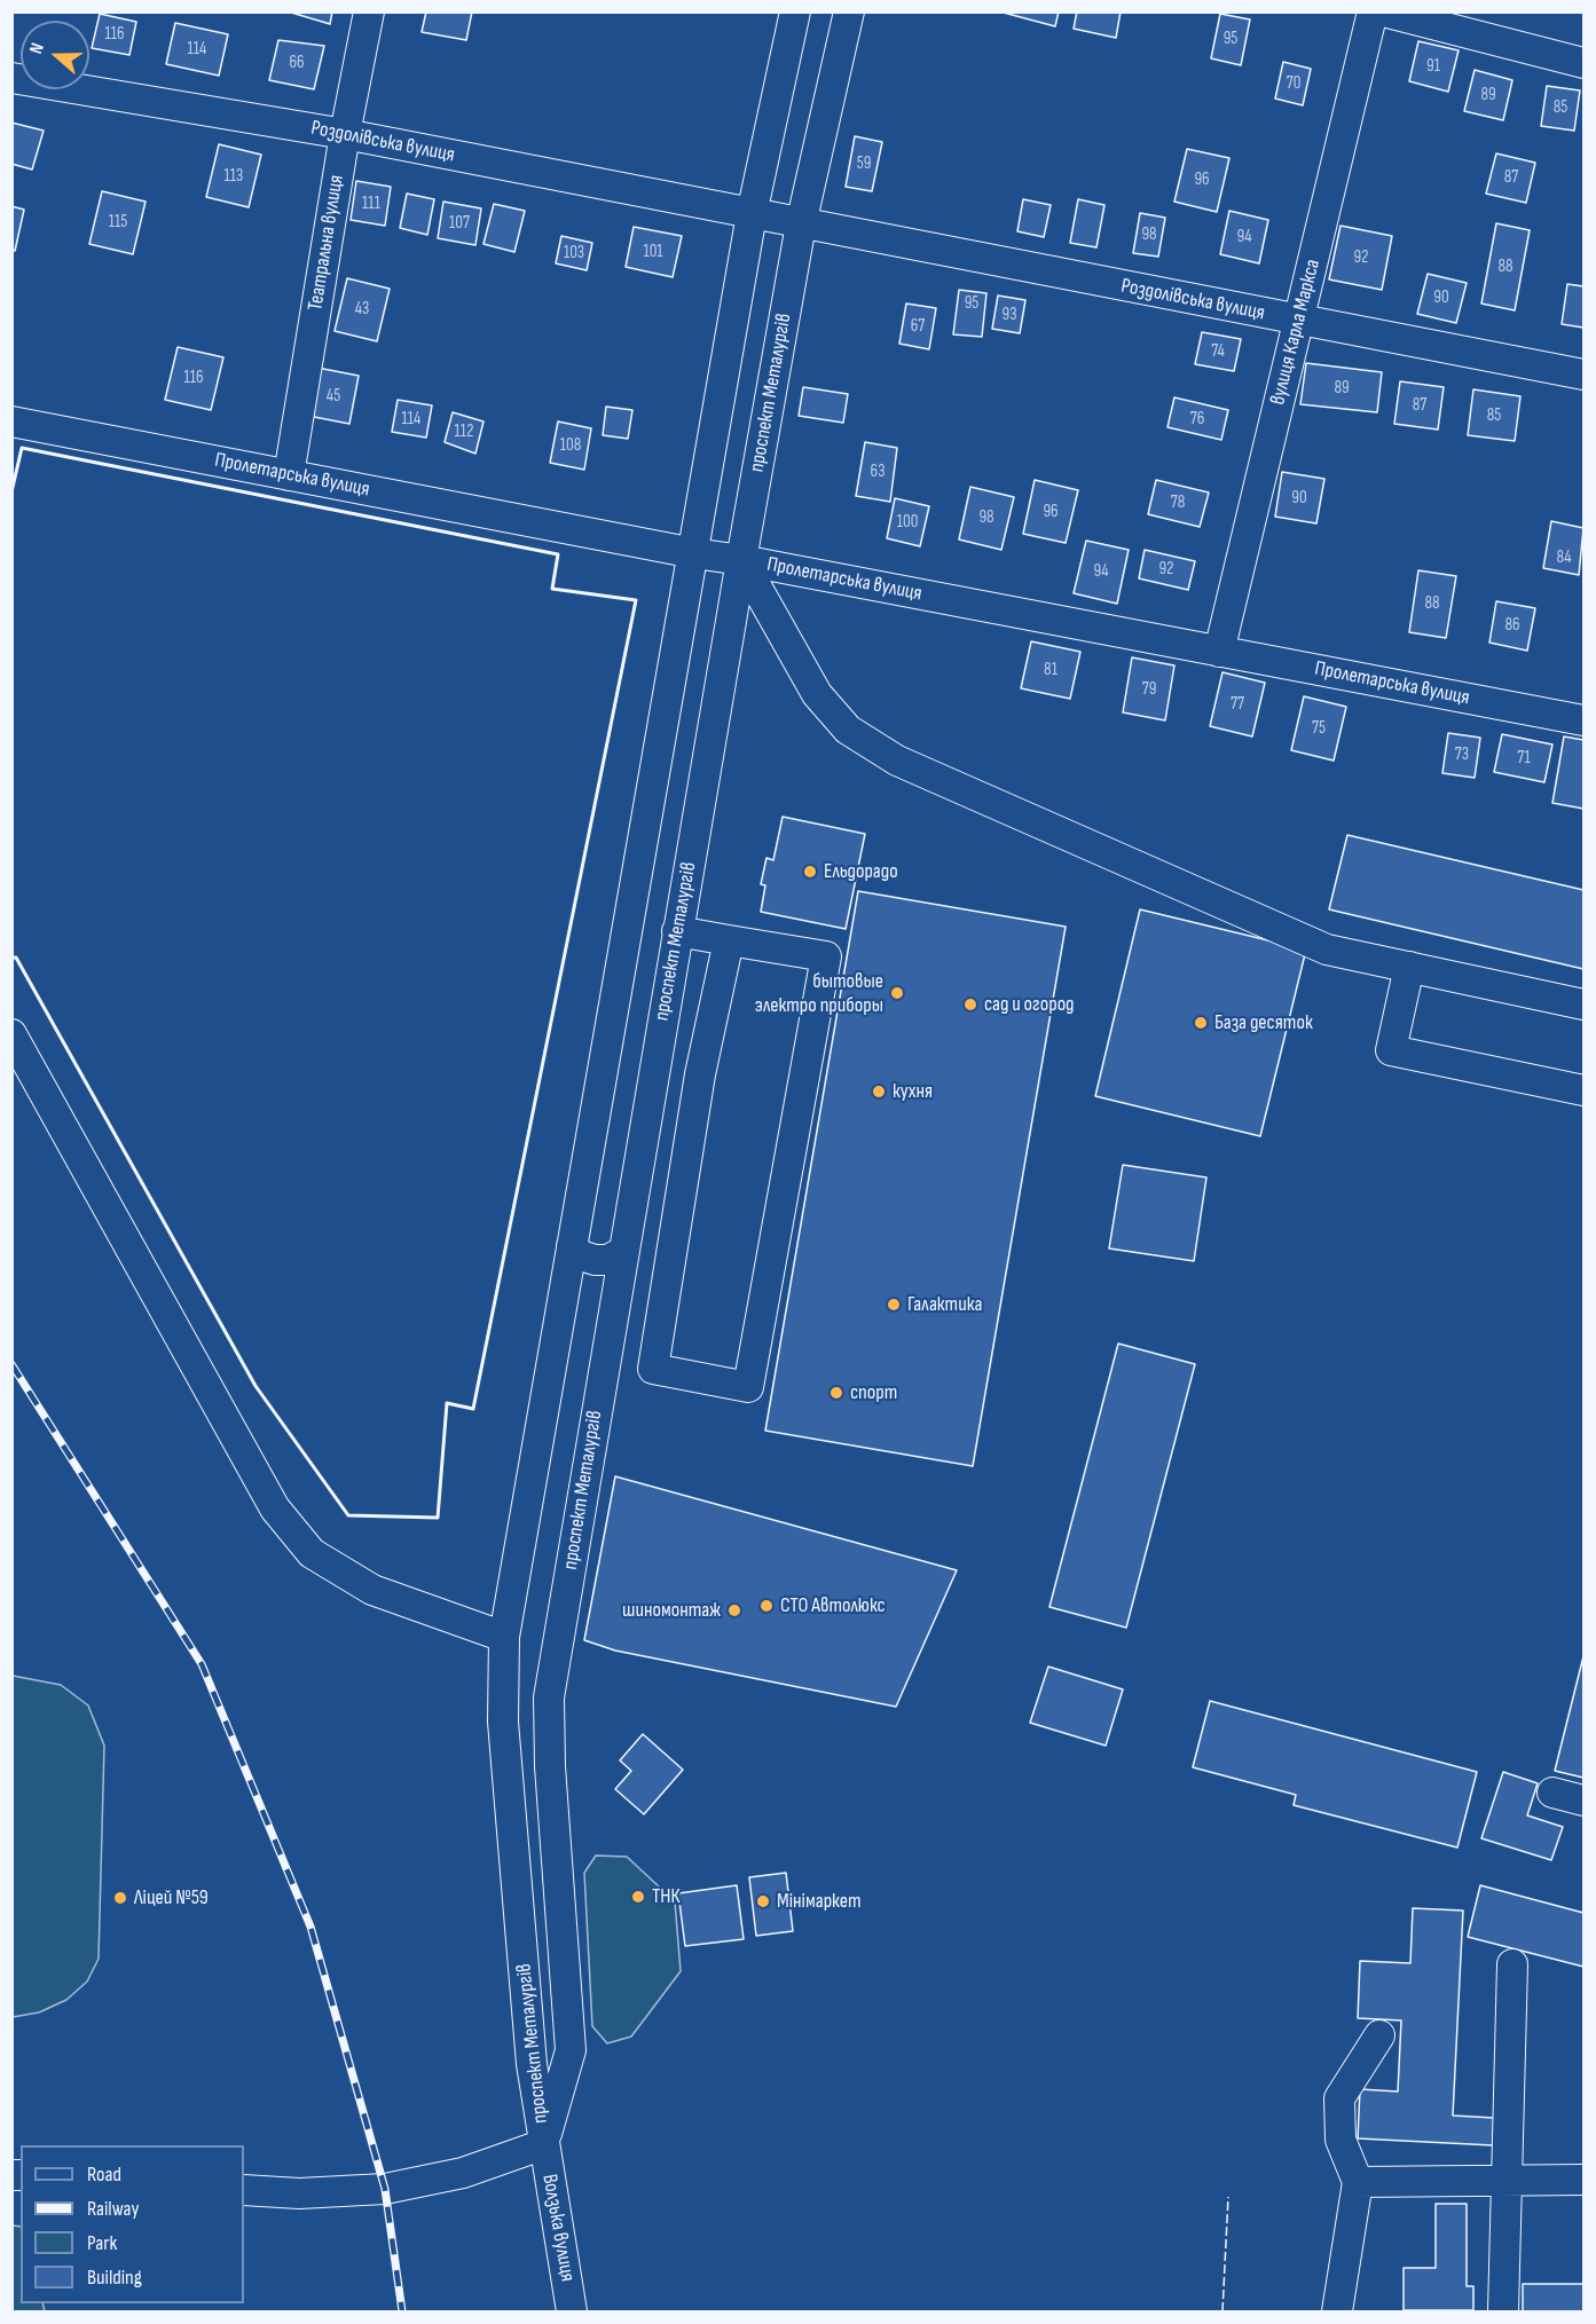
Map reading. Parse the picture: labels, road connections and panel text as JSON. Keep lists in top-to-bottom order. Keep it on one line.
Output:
{"streets":{"street":["Роздолівська вулиця","Театральна вулиця","вулиця Карла Маркса","проспект Металургів","Пролетарська вулиця","Волзька вулиця"]},"crossings":[["Роздолівська вулиця","Театральна вулиця"],["Роздолівська вулиця","вулиця Карла Маркса"],["Роздолівська вулиця","проспект Металургів"],["Театральна вулиця","Пролетарська вулиця"],["вулиця Карла Маркса","Пролетарська вулиця"],["проспект Металургів","Пролетарська вулиця"],["проспект Металургів","Волзька вулиця"]],"places":["Ельдорадо","бытовые электро приборы","сад и огород","База десяток","кухня","Галактика","спорт","СТО Автолюкс","шиномонтаж","ТНК","Ліцей №59","Мінімаркет"],"house_numbers":["116","95","114","66","91","70","89","85","59","113","87","96","111","115","107","98","94","101","103","92","88","90","95","43","93","67","74","116","89","45","87","85","114","76","112","108","63","90","78","96","98","100","84","92","94","88","86","81","79","77","75","73","71"],"legend":["Road","Railway","Park","Building"],"north":"left"}
